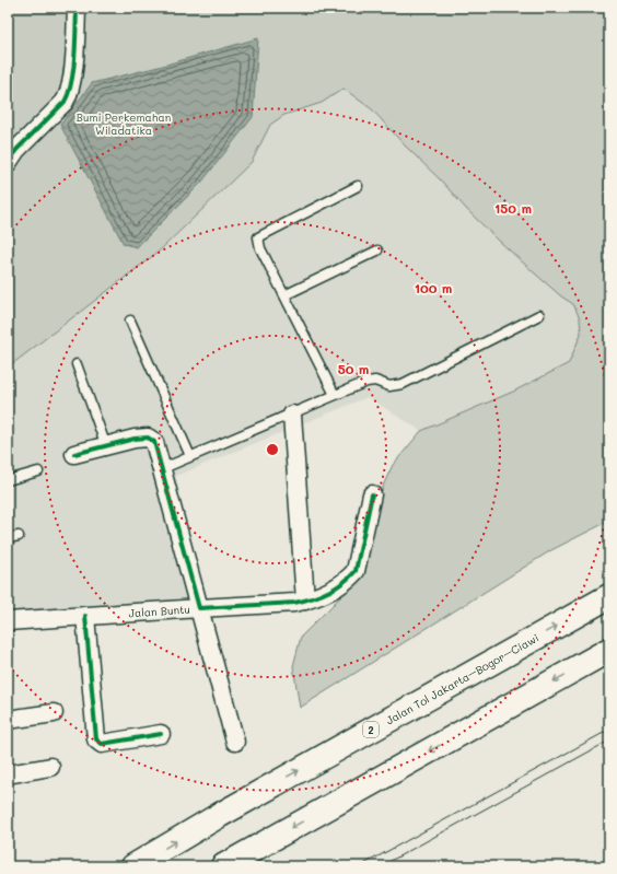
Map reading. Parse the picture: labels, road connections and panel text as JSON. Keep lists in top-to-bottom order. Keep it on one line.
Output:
{"streets":{"highway":["Jalan Tol Jakarta–Bogor–Ciawi","2"],"street":["Jalan Buntu"]},"parks":["Bumi Perkemahan Wiladatika"],"rings":["150 m","100 m","50 m"]}
